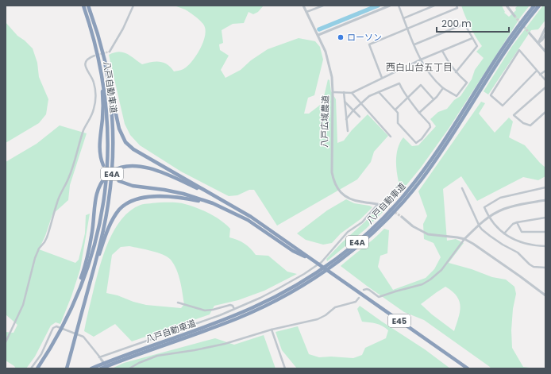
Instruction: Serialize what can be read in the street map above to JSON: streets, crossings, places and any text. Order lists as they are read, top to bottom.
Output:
{
  "streets": {
    "highway": ["八戸自動車道", "E4A", "E45"],
    "street": ["八戸広域農道"]
  },
  "districts": ["西白山台五丁目"],
  "places": ["ローソン"],
  "scale_bar": "200 m"
}
